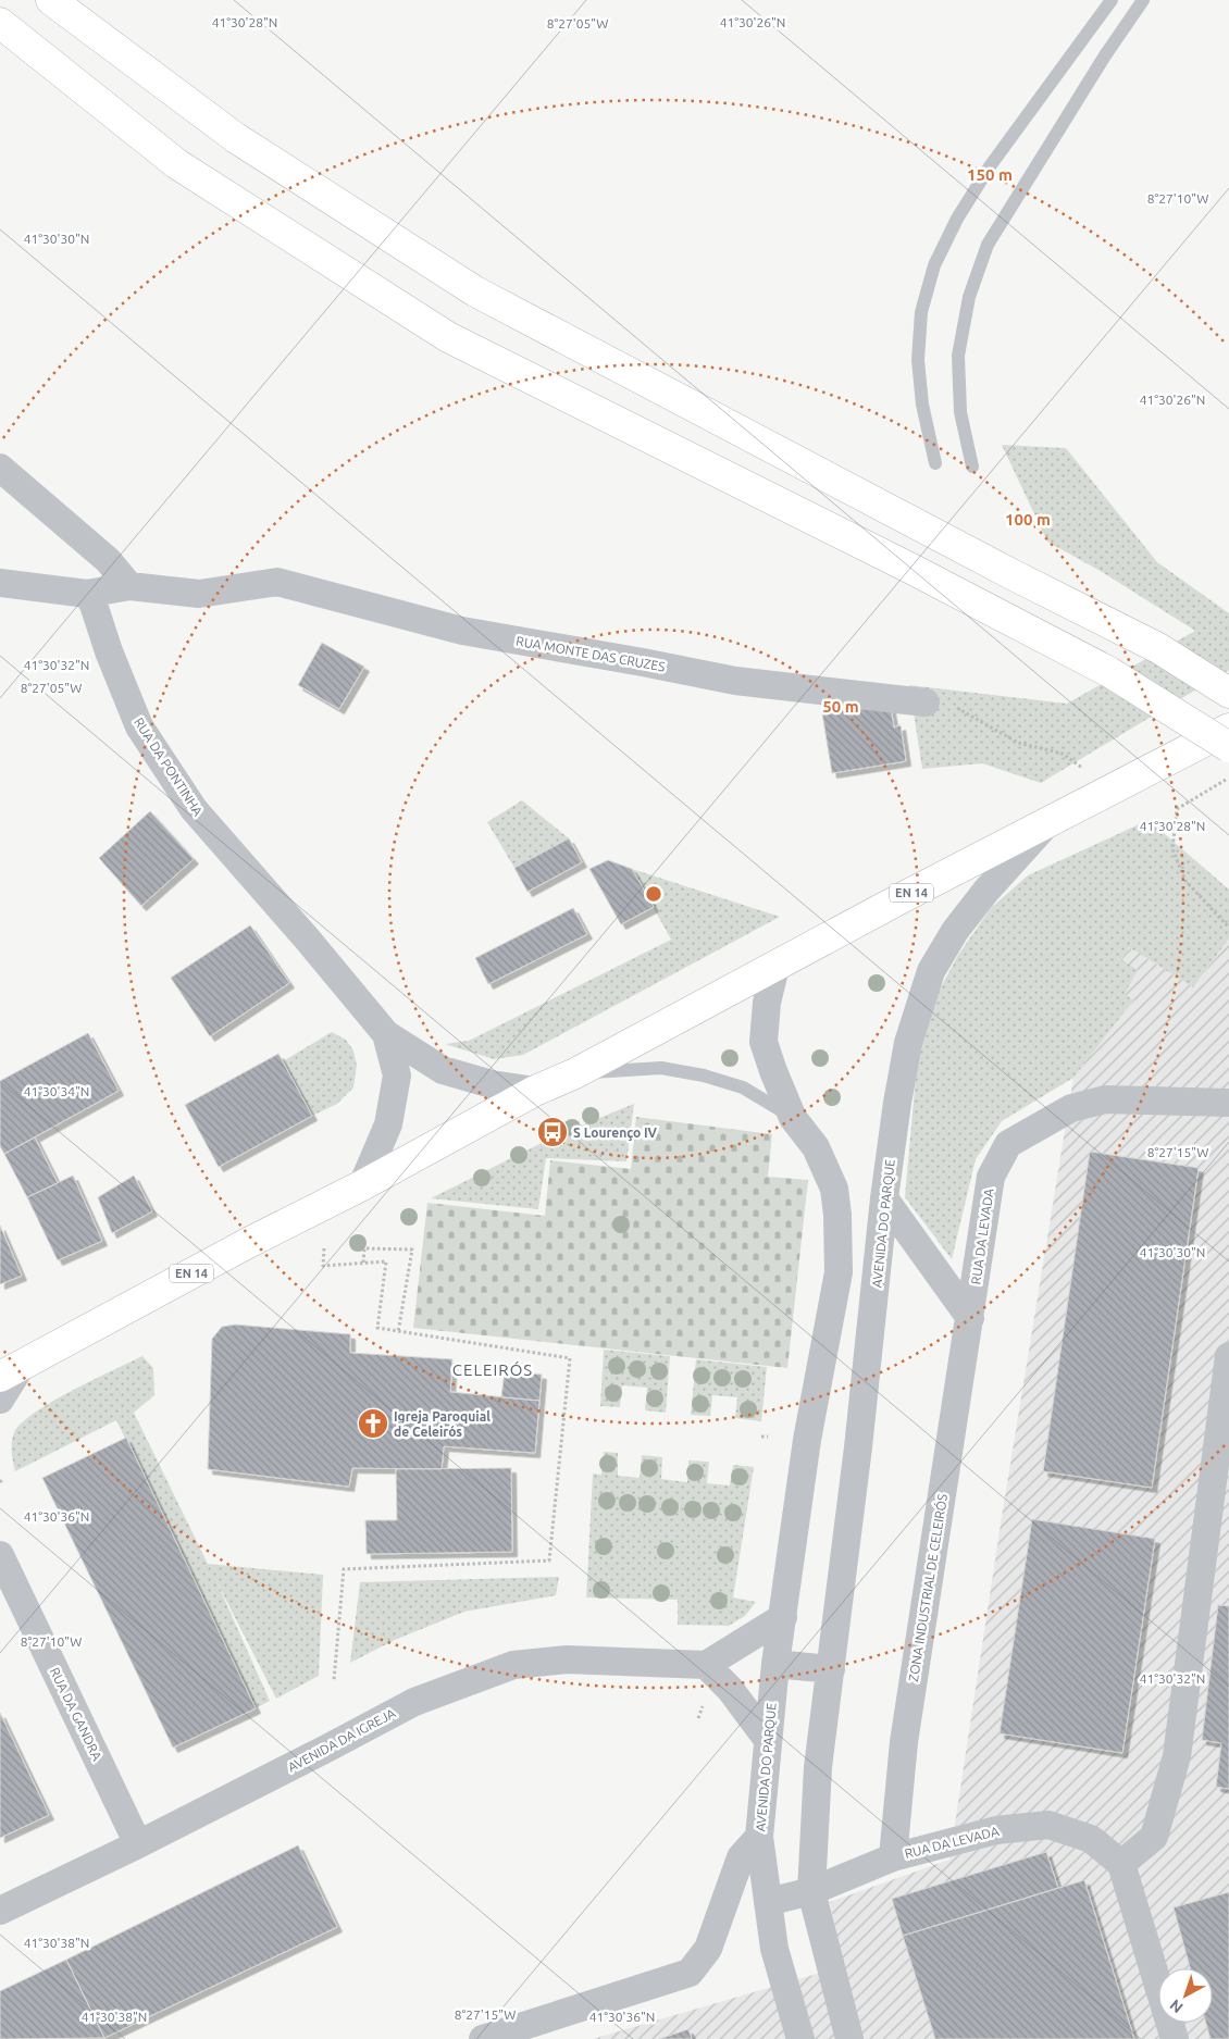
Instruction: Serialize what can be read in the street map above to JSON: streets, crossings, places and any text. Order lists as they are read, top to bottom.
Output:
{
  "streets": {
    "main road": ["EN 14"],
    "street": [
      "RUA MONTE DAS CRUZES",
      "RUA DA PONTINHA",
      "AVENIDA DO PARQUE",
      "RUA DA LEVADA",
      "ZONA INDUSTRIAL DE CELEIRÓS",
      "RUA DA GANDRA",
      "AVENIDA DA IGREJA"
    ]
  },
  "crossings": [
    ["RUA MONTE DAS CRUZES", "RUA DA PONTINHA"],
    ["RUA DA PONTINHA", "EN 14"],
    ["EN 14", "AVENIDA DO PARQUE"],
    ["AVENIDA DO PARQUE", "RUA DA LEVADA"],
    ["RUA DA LEVADA", "ZONA INDUSTRIAL DE CELEIRÓS"],
    ["RUA DA GANDRA", "AVENIDA DA IGREJA"]
  ],
  "districts": ["CELEIRÓS"],
  "places": {
    "bus stop": ["S Lourenço IV"],
    "church": ["Igreja Paroquial de Celeirós"]
  },
  "north": "bottom left",
  "coordinates": [
    "41°30'28\"N",
    "41°30'26\"N",
    "8°27'05\"W",
    "8°27'10\"W",
    "41°30'30\"N",
    "41°30'32\"N",
    "41°30'34\"N",
    "8°27'15\"W",
    "41°30'36\"N",
    "41°30'38\"N"
  ],
  "rings": ["150 m", "100 m", "50 m"]
}
